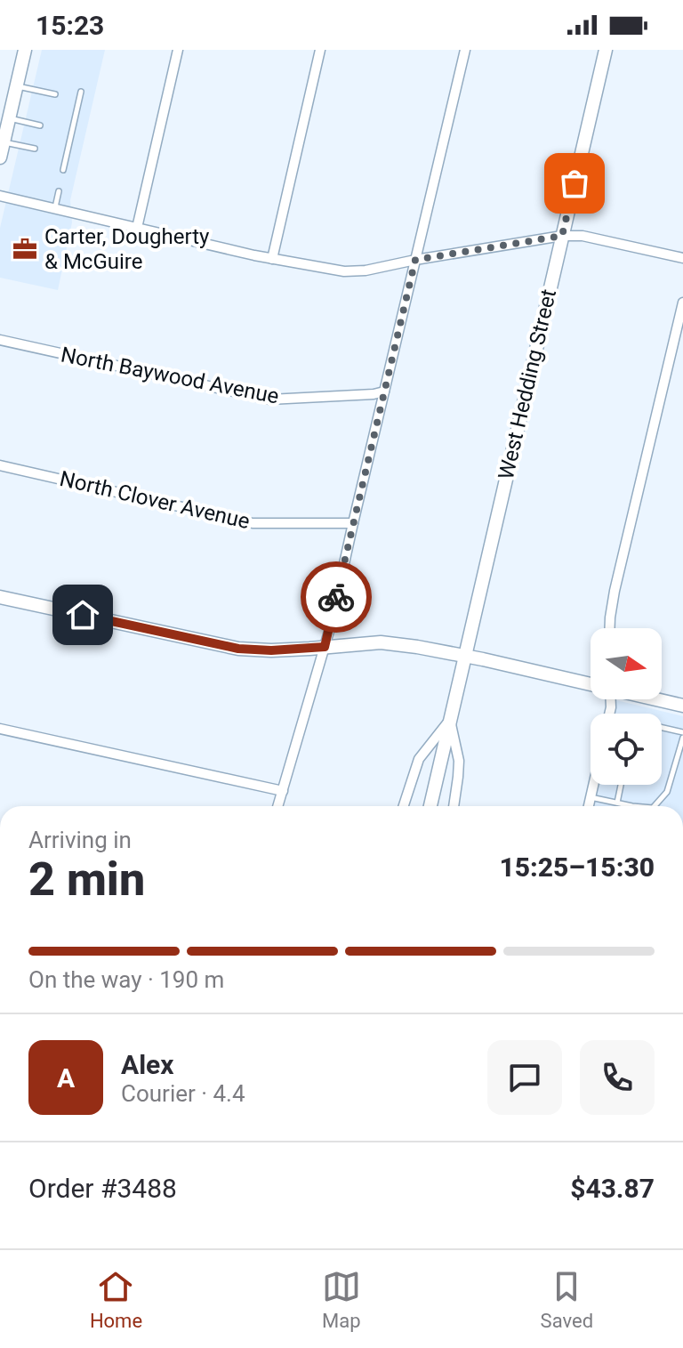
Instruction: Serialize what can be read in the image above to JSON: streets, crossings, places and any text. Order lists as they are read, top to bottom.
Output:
{
  "streets": {
    "main road": ["West Hedding Street"],
    "street": ["North Baywood Avenue", "North Clover Avenue"]
  },
  "places": {
    "office": ["Carter, Dougherty & McGuire"]
  },
  "north": "right",
  "page": {
    "status": "15:23",
    "heading": ["2 min", "Arriving in", "15:25–15:30"],
    "panel": [
      "Alex",
      "Courier · 4.4",
      "Order #3488",
      "$43.87"
    ],
    "bar": "On the way · 190 m",
    "round": "A",
    "tabs": ["Home", "Map", "Saved"]
  }
}
